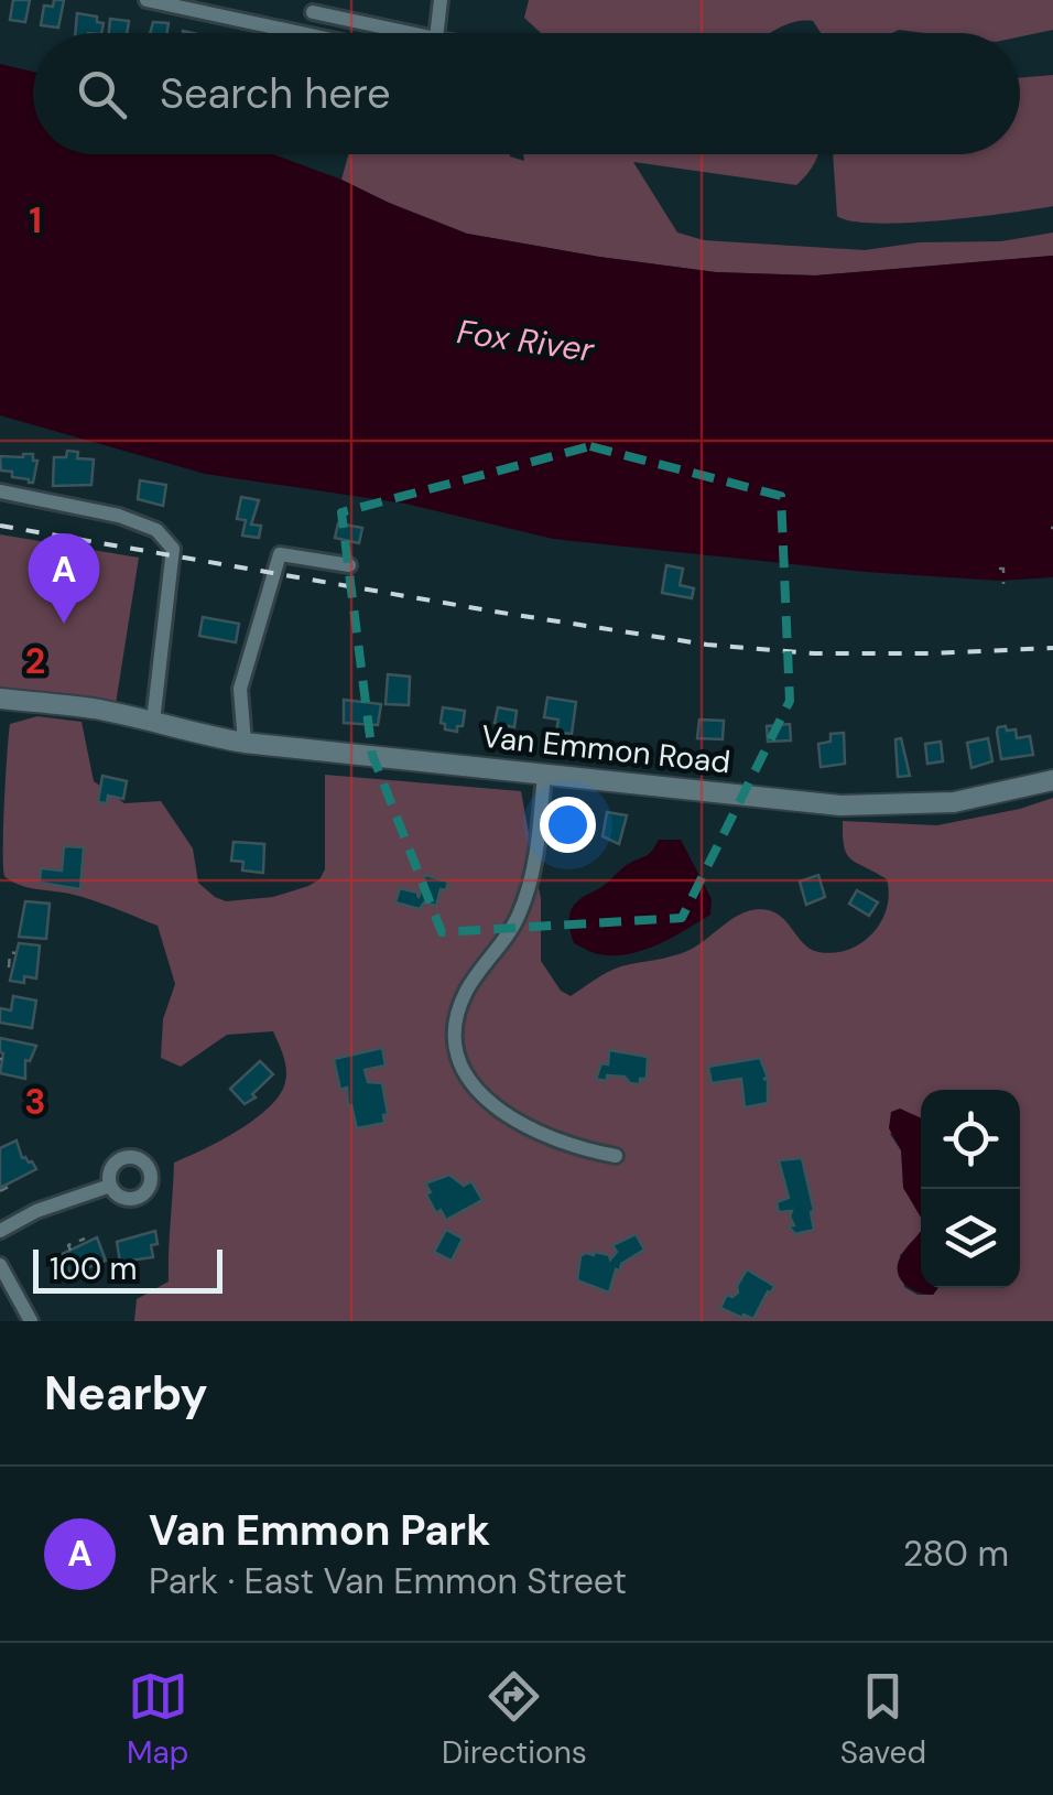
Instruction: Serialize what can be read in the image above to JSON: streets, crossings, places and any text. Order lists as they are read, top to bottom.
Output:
{
  "streets": {
    "street": ["Van Emmon Road"]
  },
  "water": ["Fox River"],
  "scale_bar": "100 m",
  "page": {
    "search": "Search here",
    "pins": "A",
    "scale": "100 m",
    "heading": "Nearby",
    "list": [
      {
        "mark": "A",
        "name": "Van Emmon Park",
        "note": "Park · East Van Emmon Street",
        "value": "280 m"
      }
    ],
    "nav": ["Map", "Directions", "Saved"]
  },
  "grid": {
    "rows": ["1", "2", "3"]
  }
}
